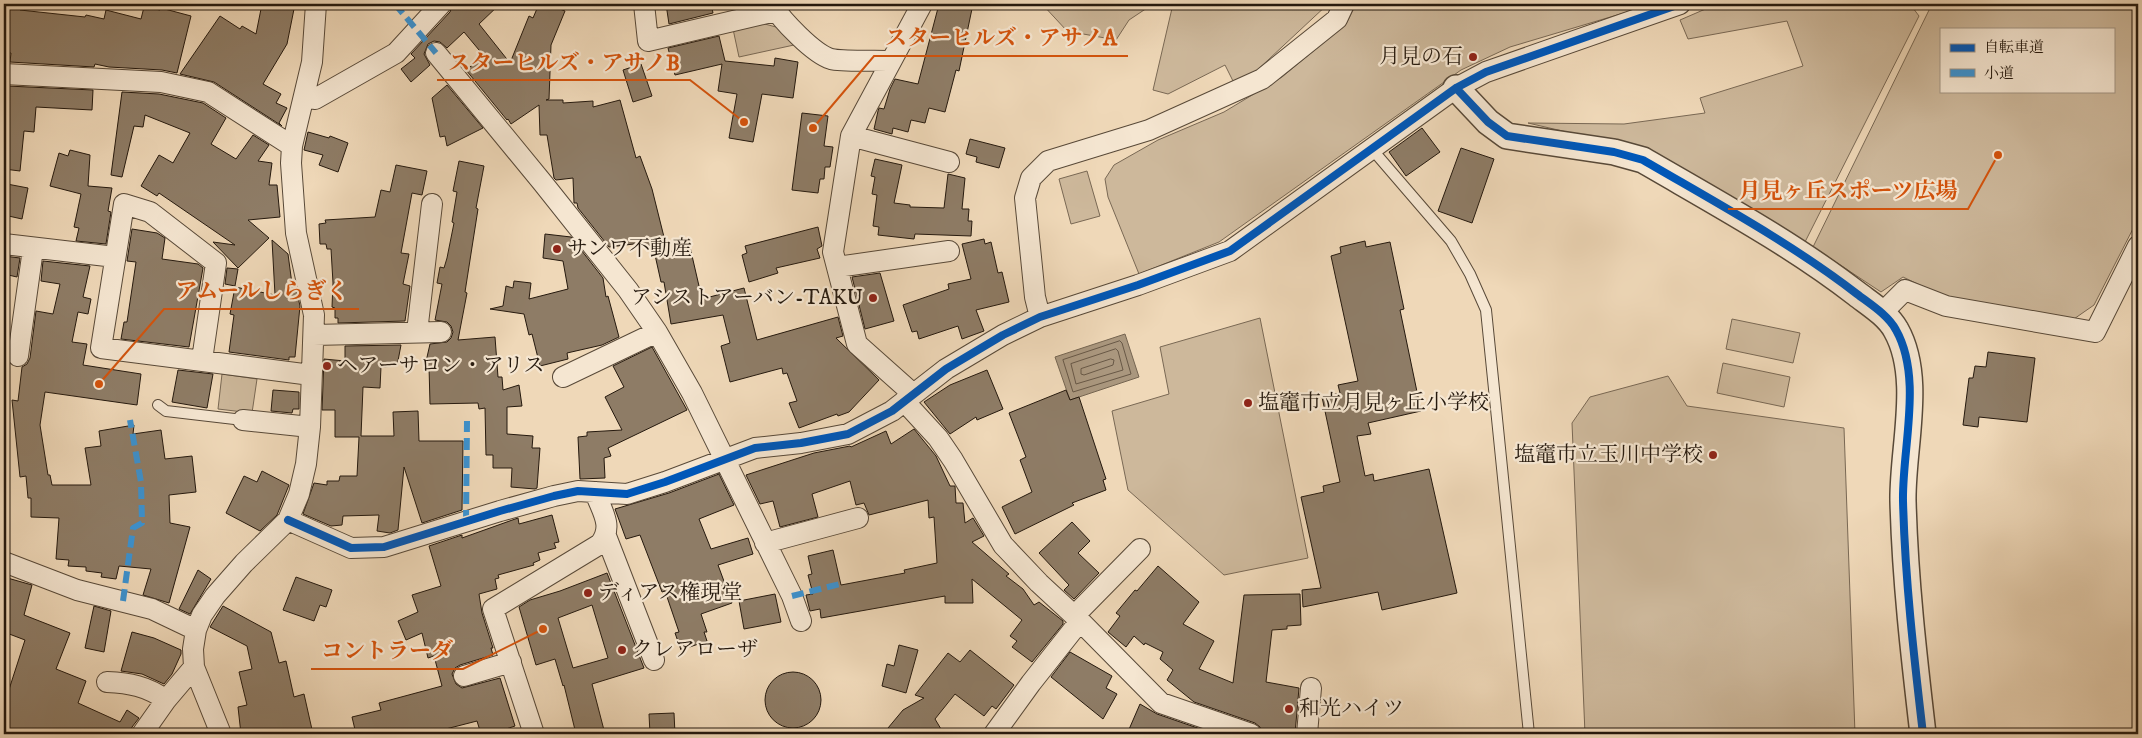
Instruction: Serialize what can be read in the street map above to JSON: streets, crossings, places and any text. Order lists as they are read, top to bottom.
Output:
{
  "places": [
    "月見の石",
    "スターヒルズ・アサノB",
    "スターヒルズ・アサノA",
    "月見ヶ丘スポーツ広場",
    "サンワ不動産",
    "アシストアーバン-TAKU",
    "ヘアーサロン・アリス",
    "アムールしらぎく",
    "塩竈市立月見ヶ丘小学校",
    "塩竈市立玉川中学校",
    "ディアス権現堂",
    "コントラーダ",
    "クレアローザ",
    "和光ハイツ"
  ],
  "legend": ["自転車道", "小道"]
}
